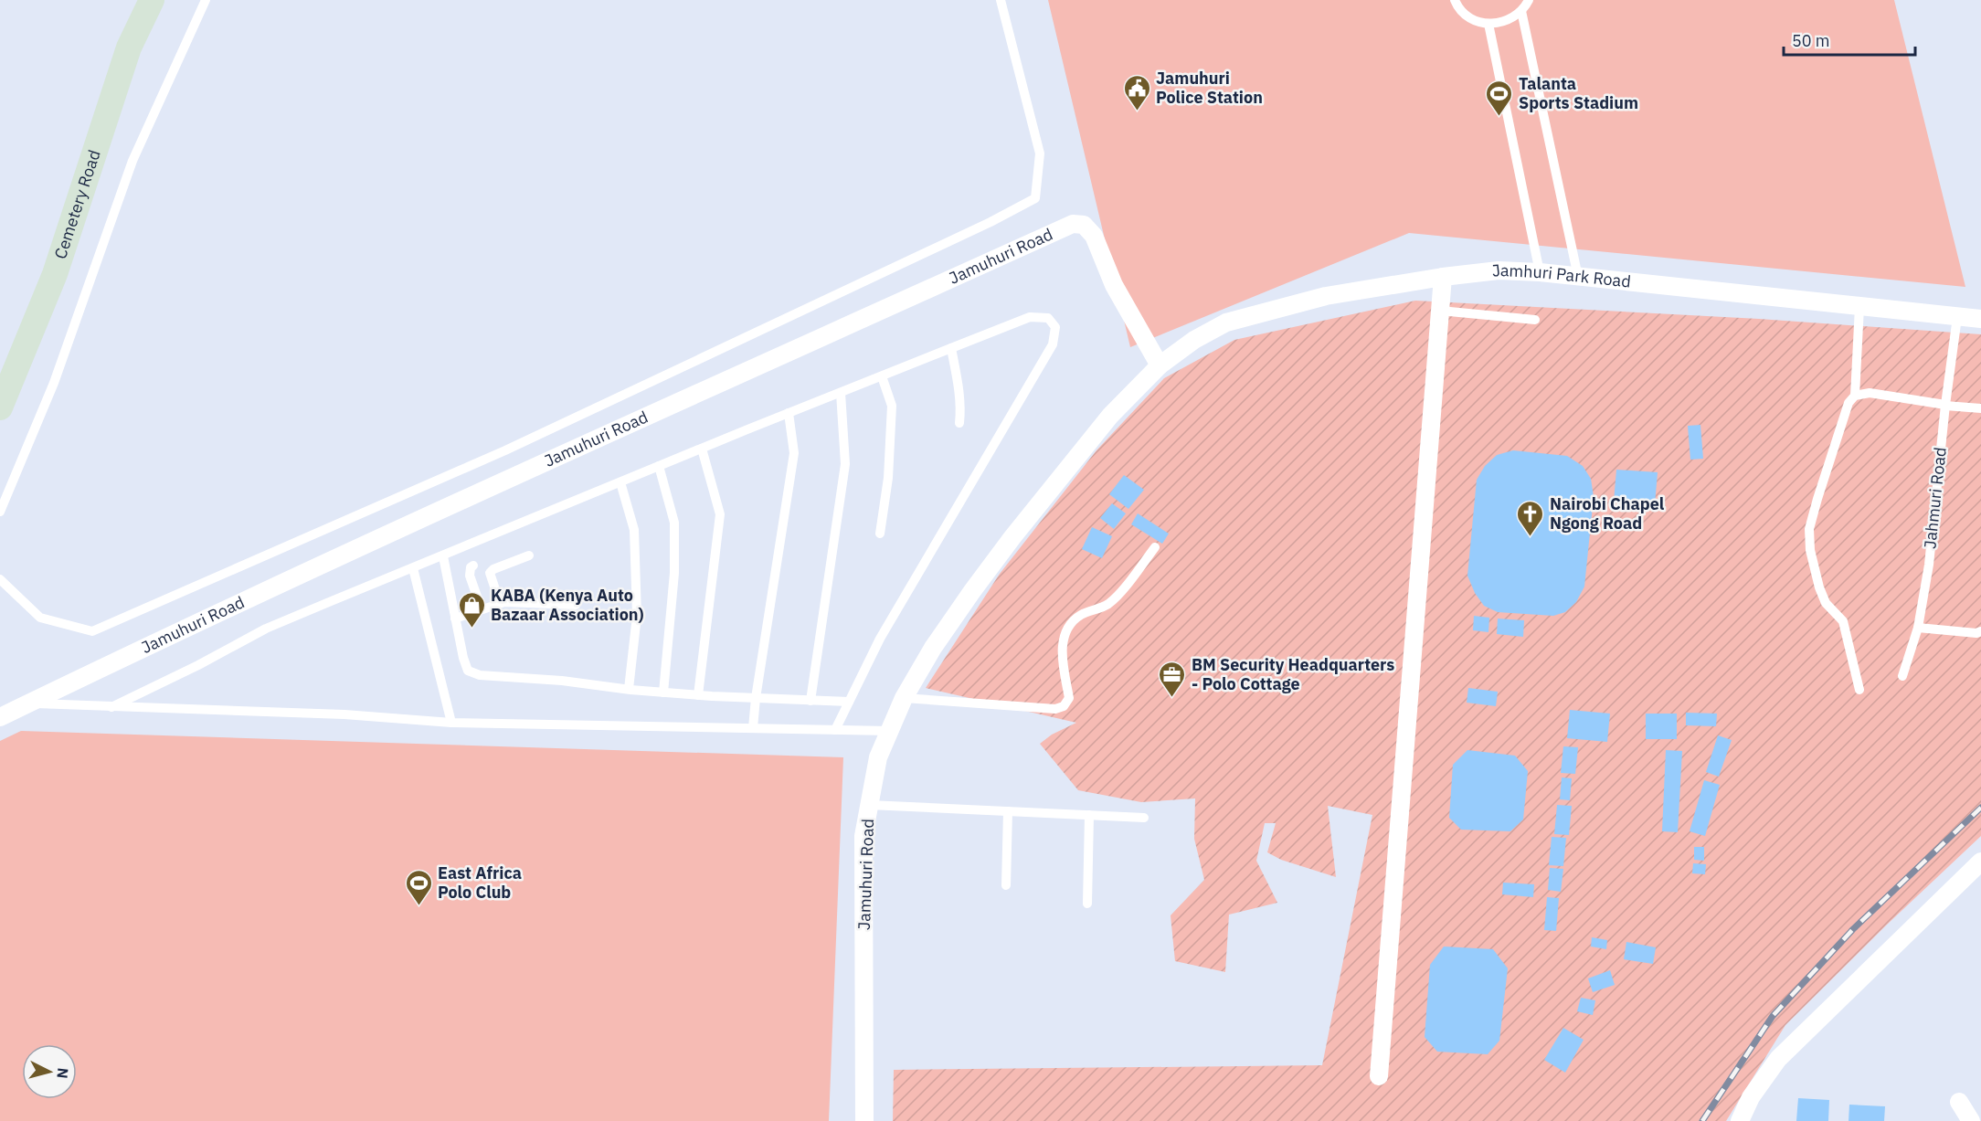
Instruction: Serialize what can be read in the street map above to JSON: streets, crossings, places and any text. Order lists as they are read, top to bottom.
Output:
{
  "streets": {
    "street": ["Cemetery Road", "Jamuhuri Road", "Jamhuri Park Road"],
    "lane": ["Jahmuri Road"]
  },
  "crossings": [
    ["Jamuhuri Road", "Jamhuri Park Road"],
    ["Jamhuri Park Road", "Jahmuri Road"]
  ],
  "places": {
    "public building": ["Jamuhuri Police Station"],
    "sports": ["Talanta Sports Stadium", "East Africa Polo Club"],
    "church": ["Nairobi Chapel Ngong Road"],
    "shop": ["KABA (Kenya Auto Bazaar Association)"],
    "office": ["BM Security Headquarters - Polo Cottage"]
  },
  "scale_bar": "50 m",
  "north": "right"
}
